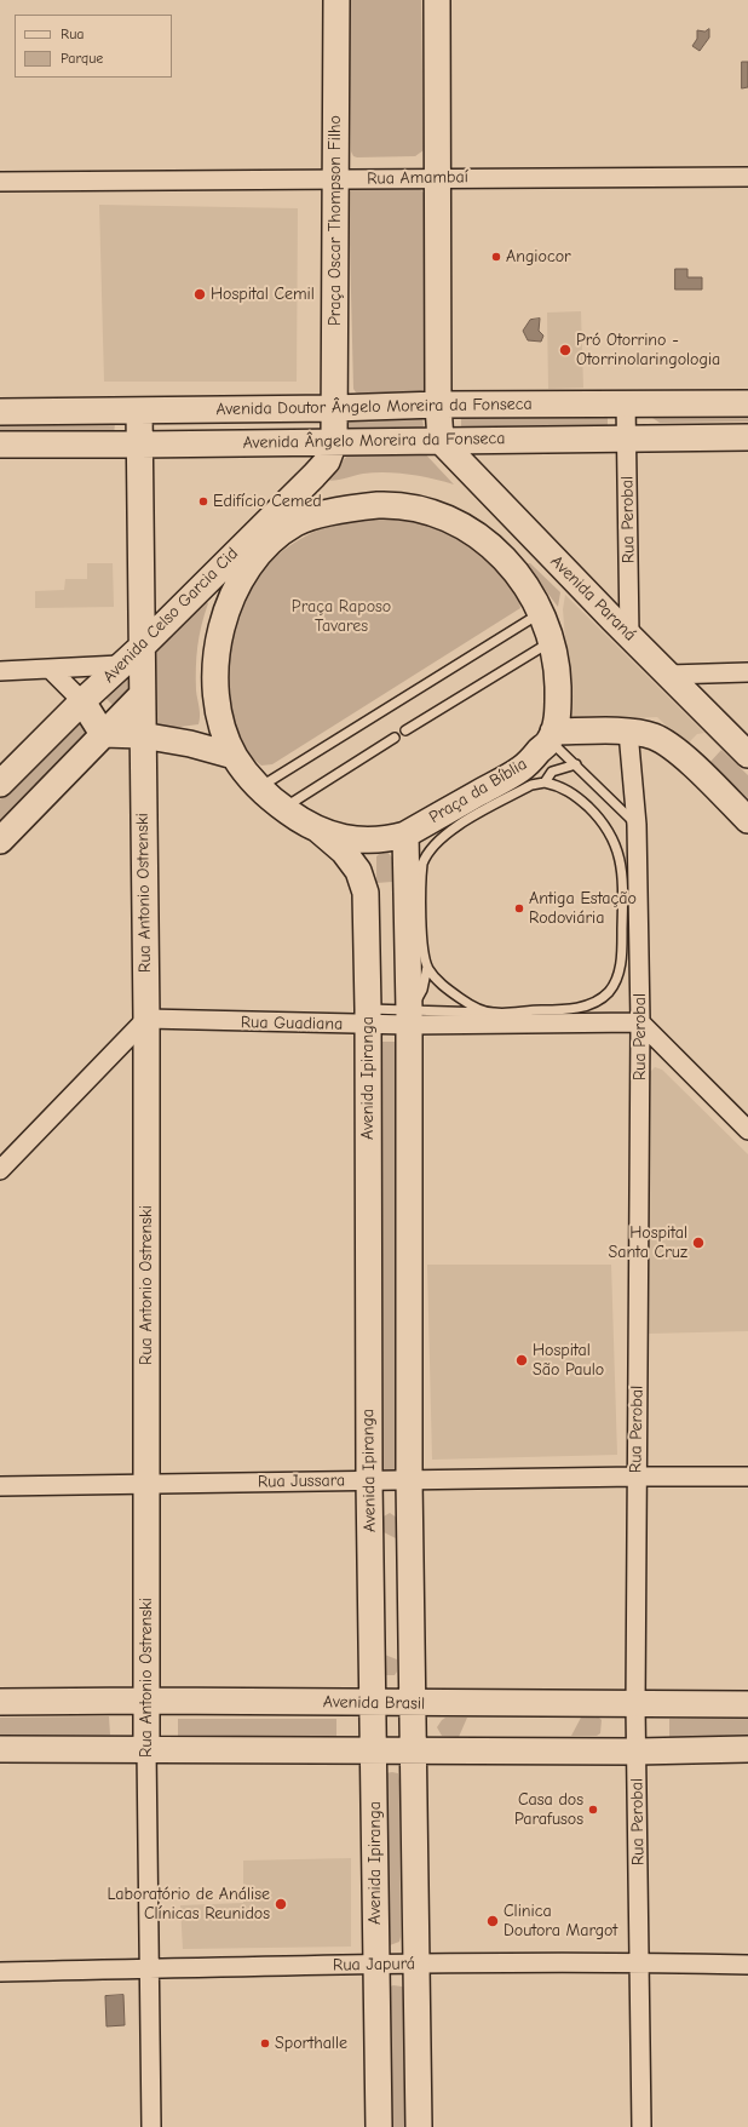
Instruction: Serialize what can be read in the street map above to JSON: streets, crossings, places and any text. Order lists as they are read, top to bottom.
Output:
{
  "streets": {
    "street": [
      "Rua Amambaí",
      "Praça Oscar Thompson Filho",
      "Avenida Doutor Ângelo Moreira da Fonseca",
      "Avenida Ângelo Moreira da Fonseca",
      "Rua Perobal",
      "Avenida Paraná",
      "Avenida Celso Garcia Cid",
      "Praça da Bíblia",
      "Rua Antonio Ostrenski",
      "Rua Guadiana",
      "Avenida Ipiranga",
      "Rua Jussara",
      "Avenida Brasil",
      "Rua Japurá"
    ]
  },
  "crossings": [
    ["Rua Amambaí", "Praça Oscar Thompson Filho"],
    ["Praça Oscar Thompson Filho", "Avenida Doutor Ângelo Moreira da Fonseca"],
    ["Praça Oscar Thompson Filho", "Avenida Ângelo Moreira da Fonseca"],
    ["Praça Oscar Thompson Filho", "Avenida Celso Garcia Cid"],
    ["Avenida Doutor Ângelo Moreira da Fonseca", "Rua Perobal"],
    ["Avenida Doutor Ângelo Moreira da Fonseca", "Rua Antonio Ostrenski"],
    ["Avenida Ângelo Moreira da Fonseca", "Rua Perobal"],
    ["Avenida Ângelo Moreira da Fonseca", "Avenida Paraná"],
    ["Avenida Ângelo Moreira da Fonseca", "Avenida Celso Garcia Cid"],
    ["Avenida Ângelo Moreira da Fonseca", "Rua Antonio Ostrenski"],
    ["Rua Perobal", "Avenida Paraná"],
    ["Rua Perobal", "Rua Guadiana"],
    ["Rua Perobal", "Rua Jussara"],
    ["Rua Perobal", "Avenida Brasil"],
    ["Rua Perobal", "Rua Japurá"],
    ["Avenida Celso Garcia Cid", "Rua Antonio Ostrenski"],
    ["Praça da Bíblia", "Avenida Ipiranga"],
    ["Rua Antonio Ostrenski", "Rua Guadiana"],
    ["Rua Antonio Ostrenski", "Rua Jussara"],
    ["Rua Antonio Ostrenski", "Avenida Brasil"],
    ["Rua Antonio Ostrenski", "Rua Japurá"],
    ["Rua Guadiana", "Avenida Ipiranga"],
    ["Avenida Ipiranga", "Rua Jussara"],
    ["Avenida Ipiranga", "Avenida Brasil"],
    ["Avenida Ipiranga", "Rua Japurá"]
  ],
  "parks": ["Praça Raposo Tavares"],
  "places": [
    "Angiocor",
    "Hospital Cemil",
    "Pró Otorrino - Otorrinolaringologia",
    "Edifício Cemed",
    "Antiga Estação Rodoviária",
    "Hospital Santa Cruz",
    "Hospital São Paulo",
    "Casa dos Parafusos",
    "Laboratório de Análise Clínicas Reunidos",
    "Clinica Doutora Margot",
    "Sporthalle"
  ],
  "legend": ["Rua", "Parque"]
}
